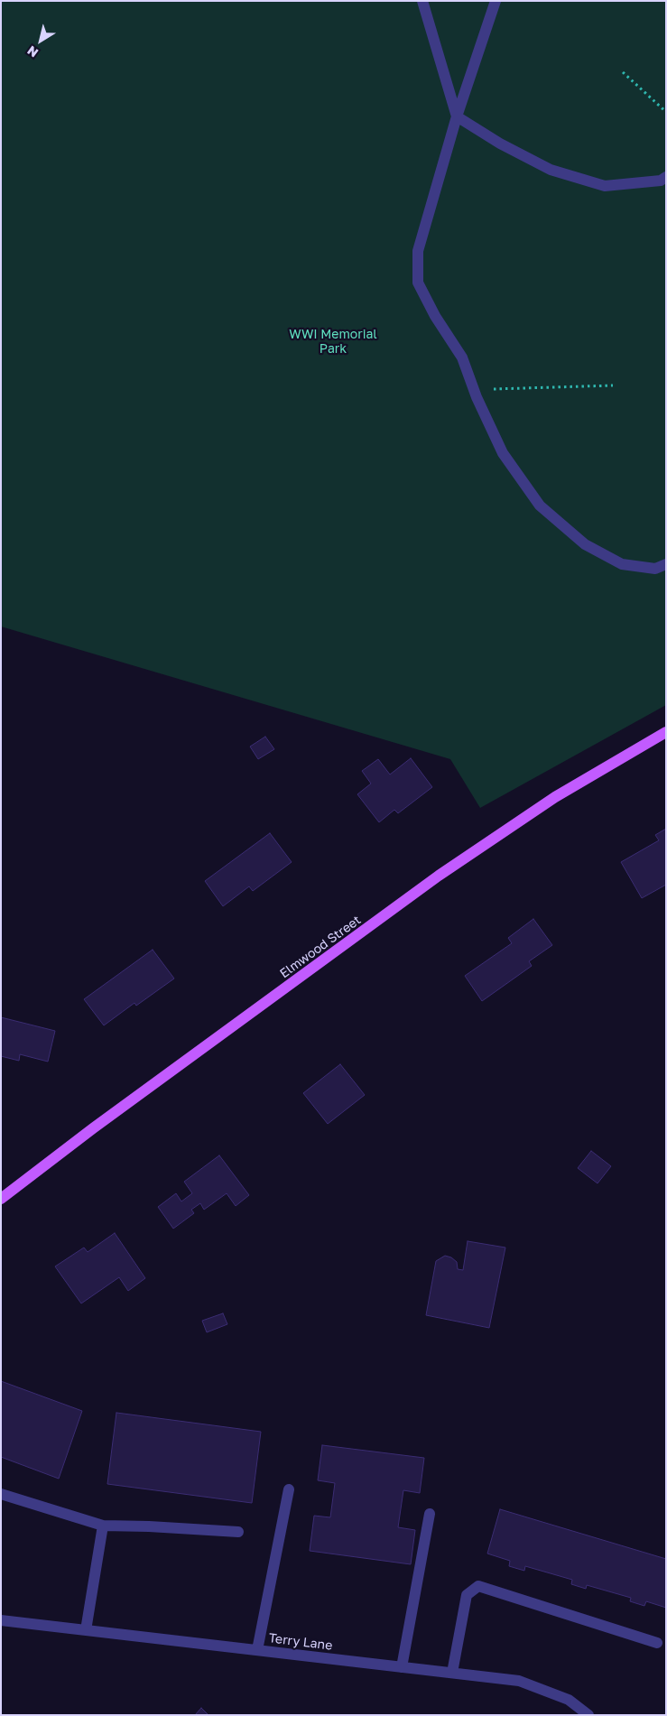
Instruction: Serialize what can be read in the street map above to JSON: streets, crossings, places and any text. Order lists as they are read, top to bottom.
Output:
{
  "streets": {
    "main road": ["Elmwood Street"],
    "street": ["Terry Lane"]
  },
  "parks": ["WWI Memorial Park"],
  "north": "bottom left"
}
